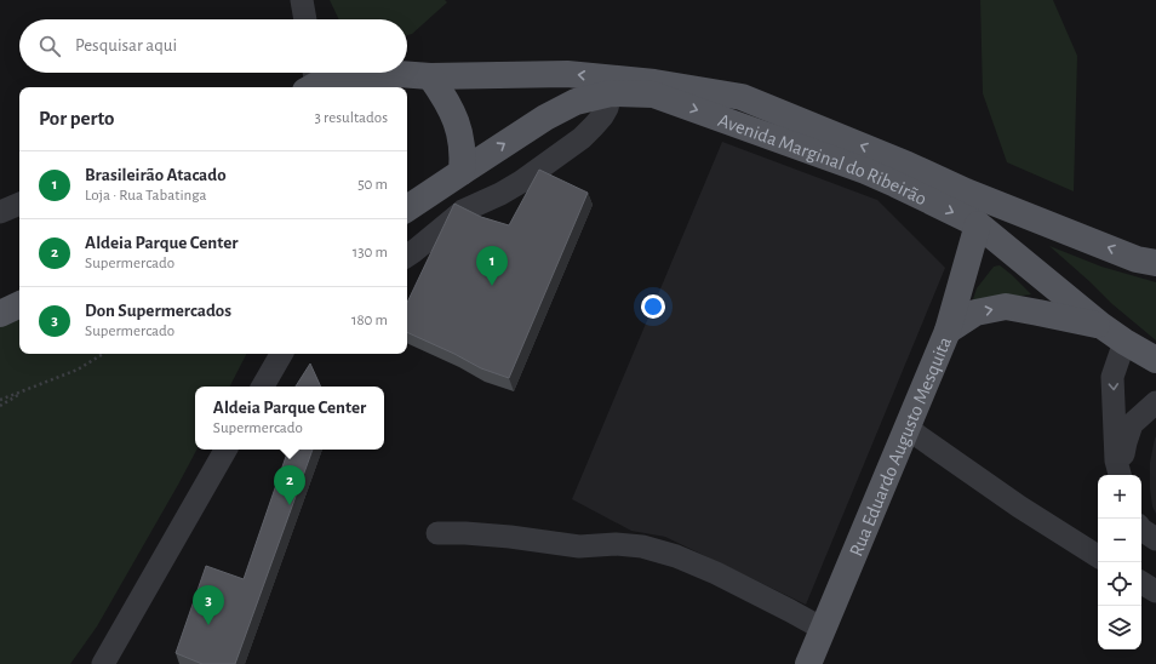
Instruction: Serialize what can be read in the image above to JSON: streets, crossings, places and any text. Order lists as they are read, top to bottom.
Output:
{
  "streets": {
    "main road": ["Avenida Marginal do Ribeirão", "Rua Eduardo Augusto Mesquita"]
  },
  "crossings": [
    ["Avenida Marginal do Ribeirão", "Rua Eduardo Augusto Mesquita"]
  ],
  "page": {
    "search": "Pesquisar aqui",
    "heading": ["Por perto", "3 resultados"],
    "list": [
      {
        "mark": "1",
        "name": "Brasileirão Atacado",
        "note": "Loja · Rua Tabatinga",
        "value": "50 m"
      },
      {
        "mark": "2",
        "name": "Aldeia Parque Center",
        "note": "Supermercado",
        "value": "130 m"
      },
      {
        "mark": "3",
        "name": "Don Supermercados",
        "note": "Supermercado",
        "value": "180 m"
      }
    ],
    "pins": ["1", "2", "3"],
    "popup": ["Aldeia Parque Center", "Supermercado"],
    "map_buttons": ["+", "−"]
  }
}
